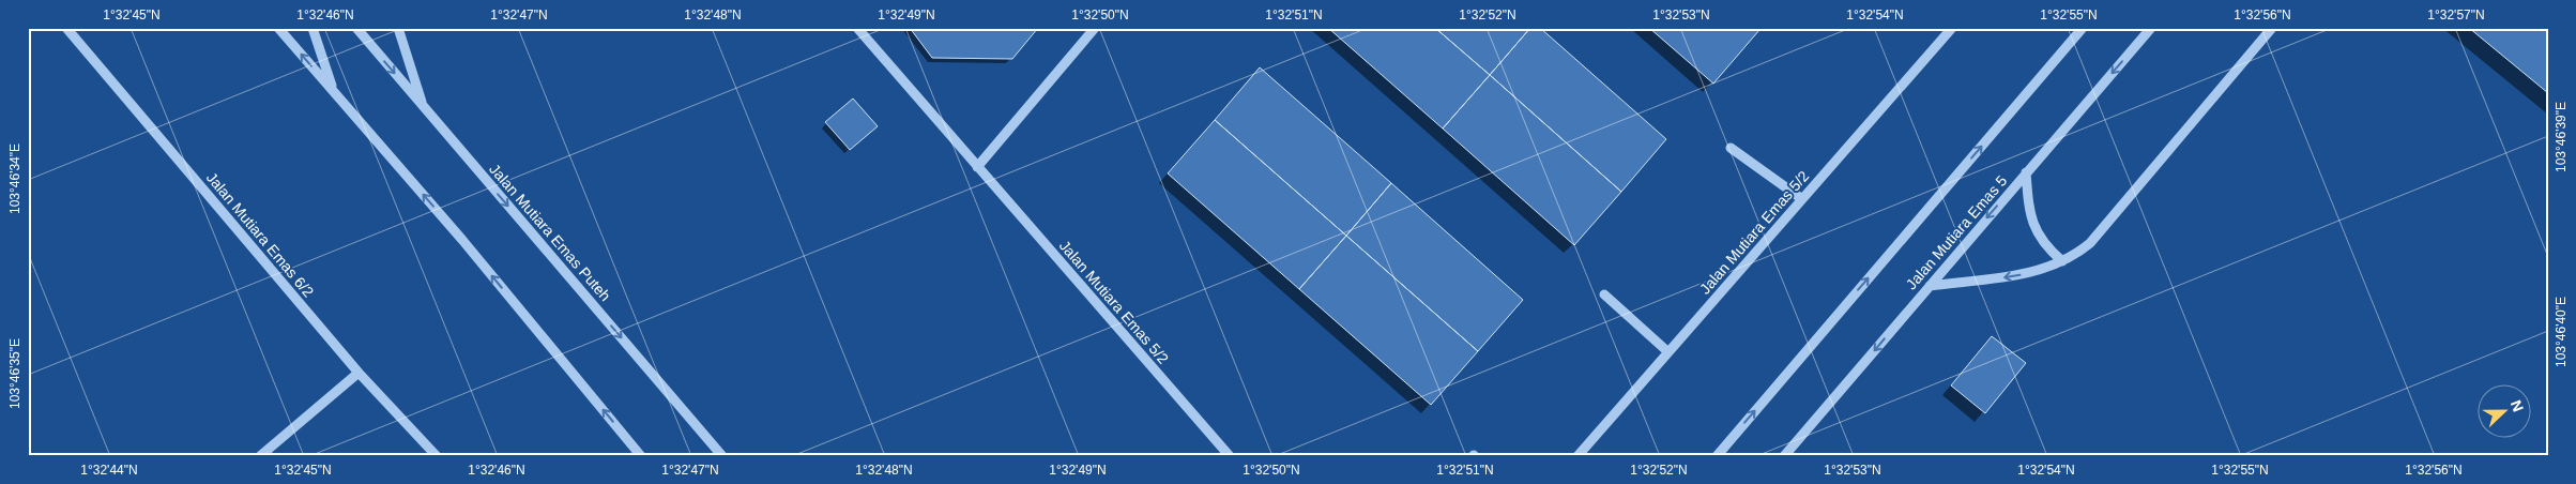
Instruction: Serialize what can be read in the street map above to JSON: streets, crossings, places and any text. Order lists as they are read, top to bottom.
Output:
{
  "streets": {
    "street": [
      "Jalan Mutiara Emas Puteh",
      "Jalan Mutiara Emas 5/2",
      "Jalan Mutiara Emas 5",
      "Jalan Mutiara Emas 6/2"
    ]
  },
  "north": "right",
  "coordinates": [
    "1°32'45\"N",
    "1°32'46\"N",
    "1°32'47\"N",
    "1°32'48\"N",
    "1°32'49\"N",
    "1°32'50\"N",
    "1°32'51\"N",
    "1°32'52\"N",
    "1°32'53\"N",
    "1°32'54\"N",
    "1°32'55\"N",
    "1°32'56\"N",
    "1°32'57\"N",
    "103°46'39\"E",
    "103°46'34\"E",
    "103°46'40\"E",
    "103°46'35\"E",
    "1°32'44\"N"
  ]
}
